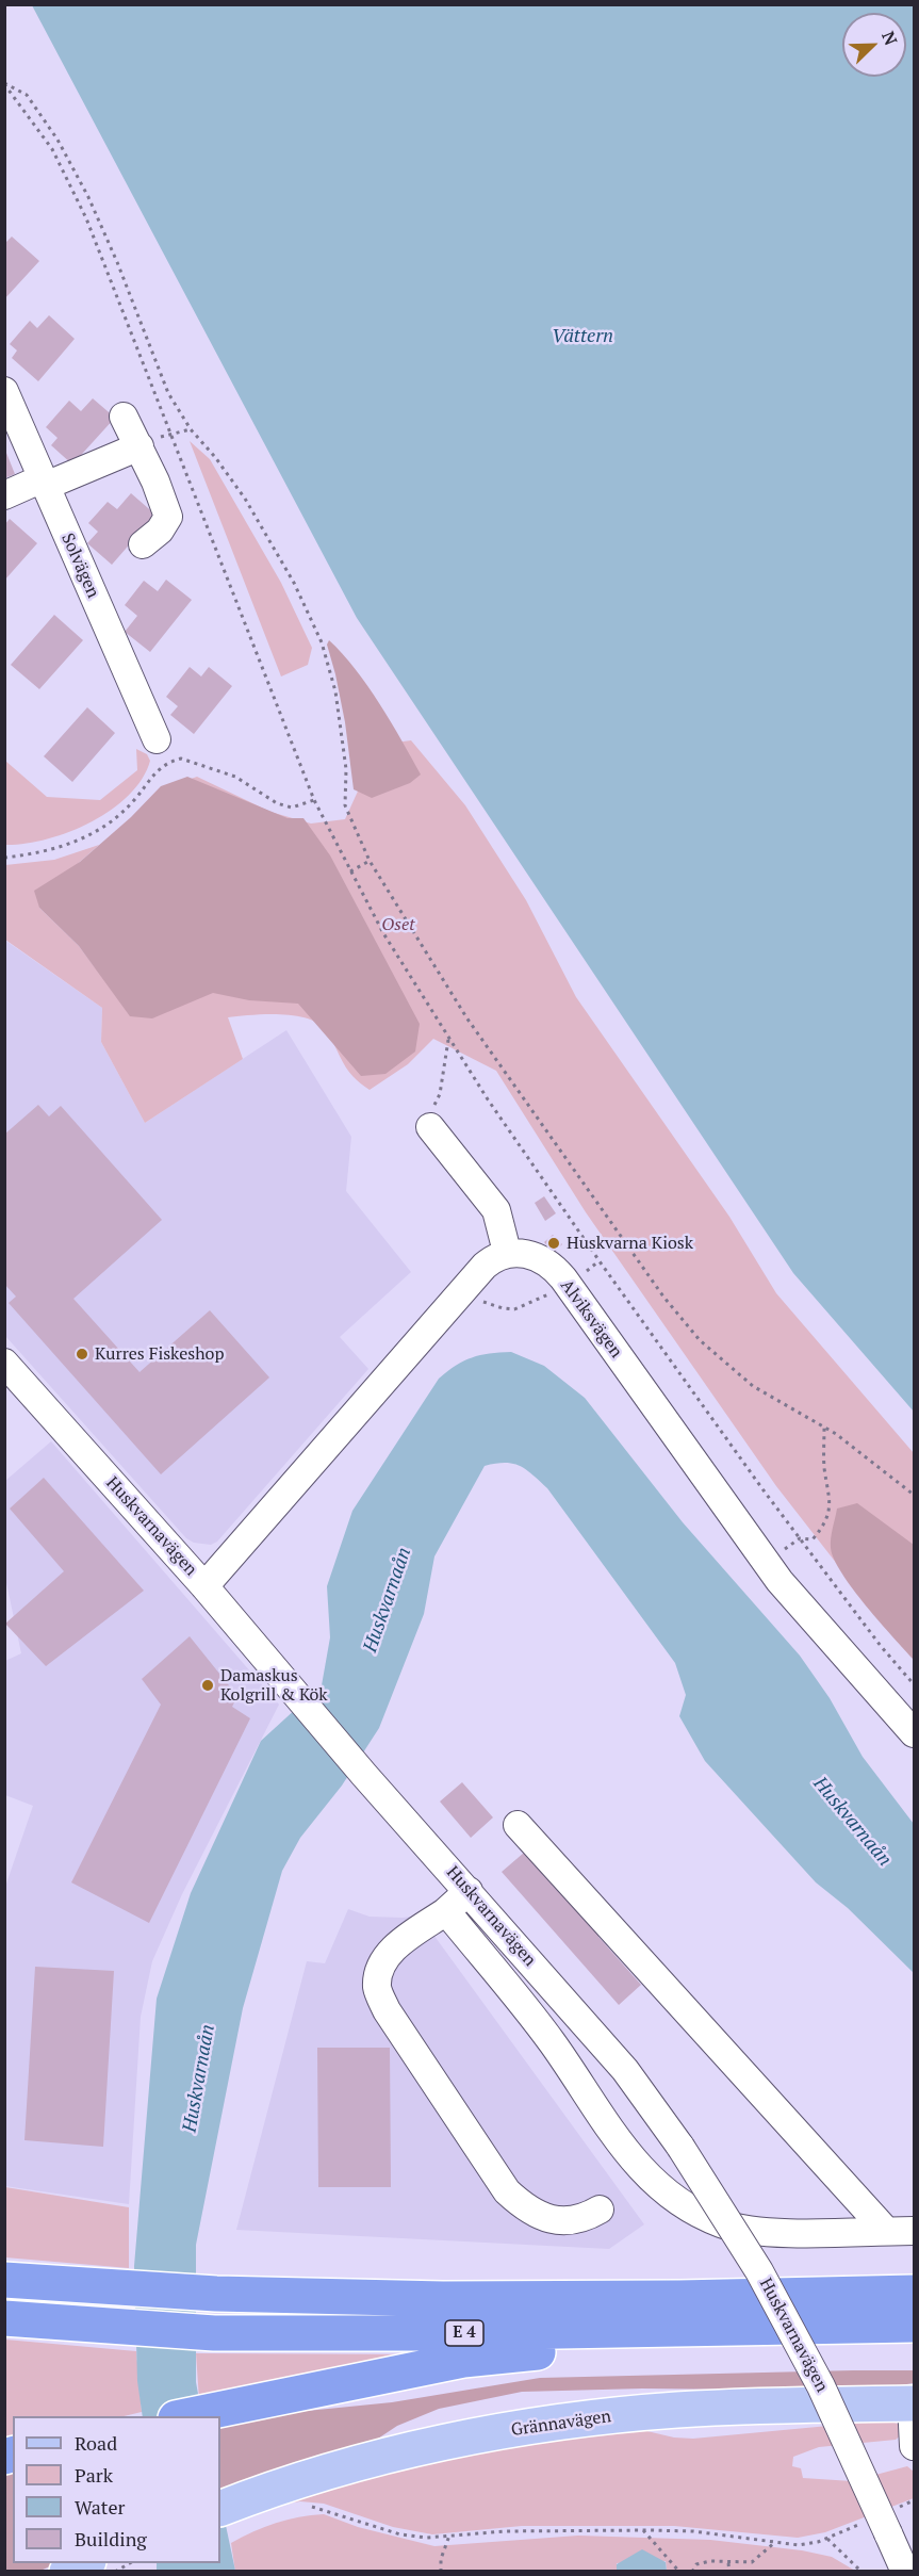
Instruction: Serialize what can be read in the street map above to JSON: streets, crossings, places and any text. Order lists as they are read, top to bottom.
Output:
{
  "streets": {
    "highway": ["E 4"],
    "main road": ["Grännavägen"],
    "street": ["Solvägen", "Alviksvägen", "Huskvarnavägen"]
  },
  "water": ["Vättern", "Huskvarnaån"],
  "parks": ["Oset"],
  "places": ["Huskvarna Kiosk", "Kurres Fiskeshop", "Damaskus Kolgrill & Kök"],
  "legend": [
    "Road",
    "Park",
    "Water",
    "Building"
  ],
  "north": "top right"
}
